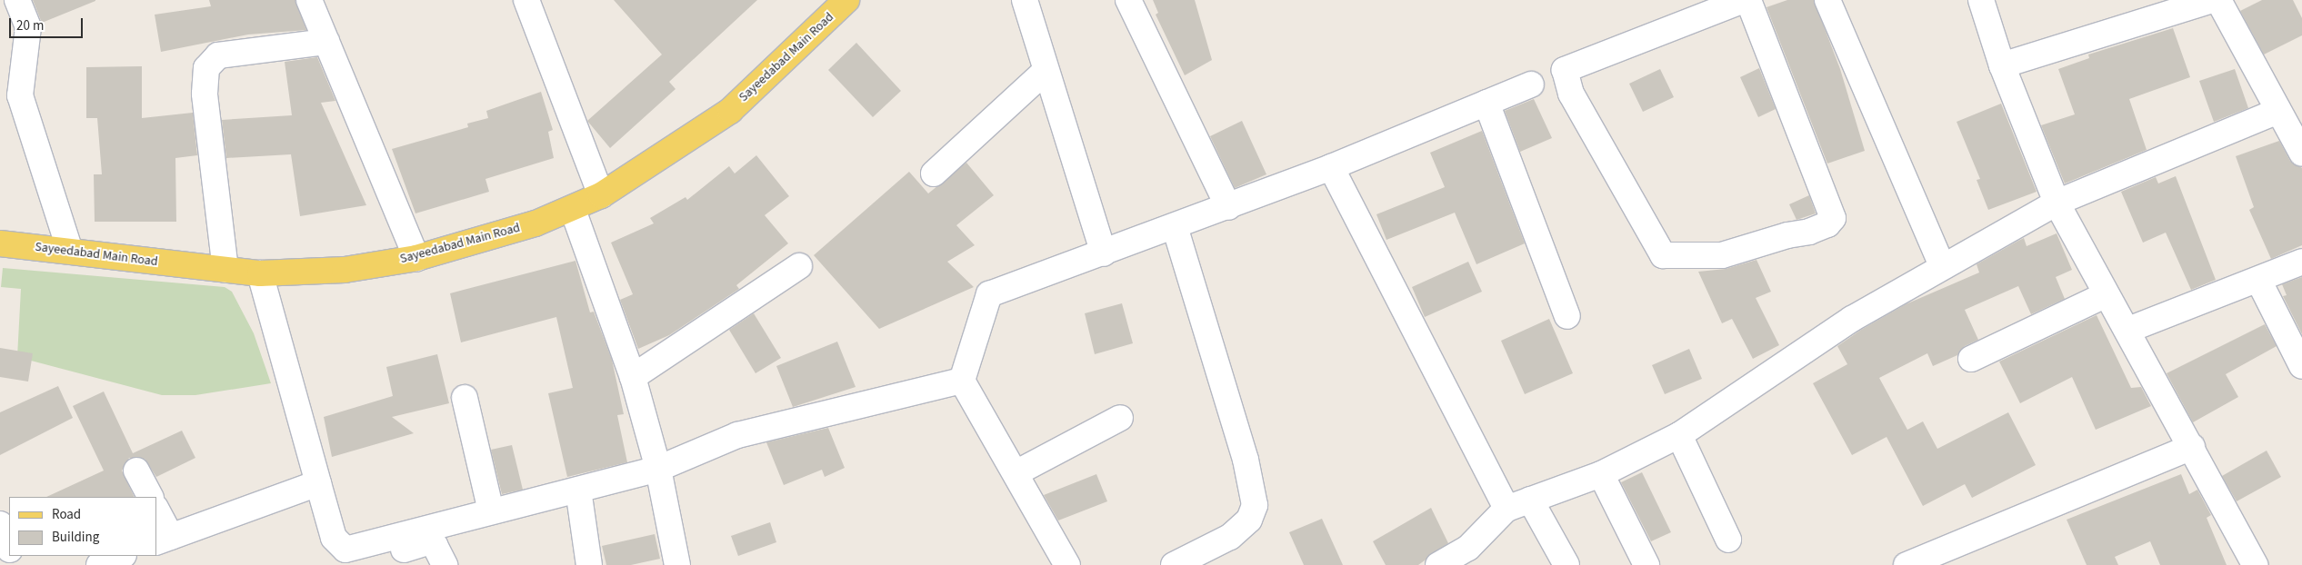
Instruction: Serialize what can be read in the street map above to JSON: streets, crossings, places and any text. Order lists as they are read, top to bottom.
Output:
{
  "streets": {
    "main road": ["Sayeedabad Main Road"]
  },
  "legend": ["Road", "Building"],
  "scale_bar": "20 m"
}
